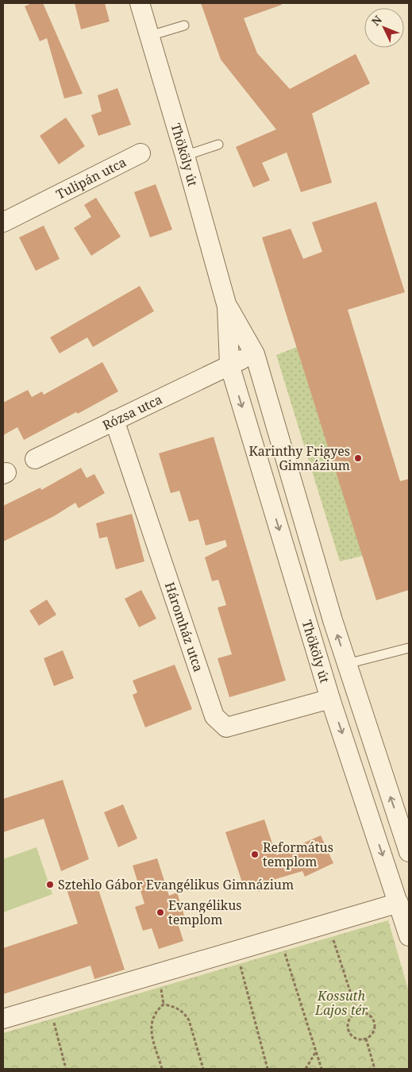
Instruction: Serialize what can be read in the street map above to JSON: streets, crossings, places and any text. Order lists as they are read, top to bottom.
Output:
{
  "streets": {
    "street": [
      "Thököly út",
      "Tulipán utca",
      "Rózsa utca",
      "Háromház utca"
    ]
  },
  "crossings": [
    ["Thököly út", "Rózsa utca"],
    ["Thököly út", "Háromház utca"],
    ["Rózsa utca", "Háromház utca"]
  ],
  "parks": ["Kossuth Lajos tér"],
  "places": [
    "Karinthy Frigyes Gimnázium",
    "Református templom",
    "Sztehlo Gábor Evangélikus Gimnázium",
    "Evangélikus templom"
  ],
  "north": "top left"
}
